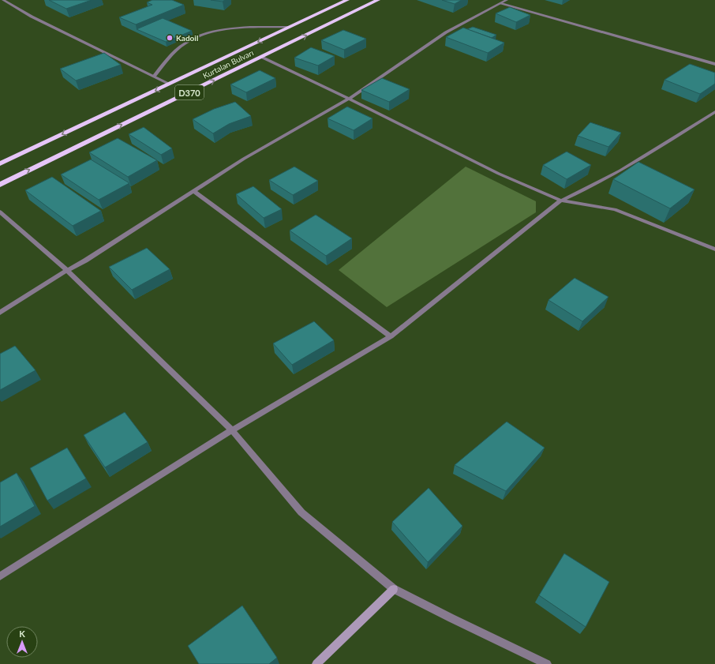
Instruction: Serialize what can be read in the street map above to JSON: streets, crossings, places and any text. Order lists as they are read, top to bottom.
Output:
{
  "streets": {
    "highway": ["Kurtalan Bulvarı", "D370"]
  },
  "places": ["Kadoil"],
  "north": "top"
}
